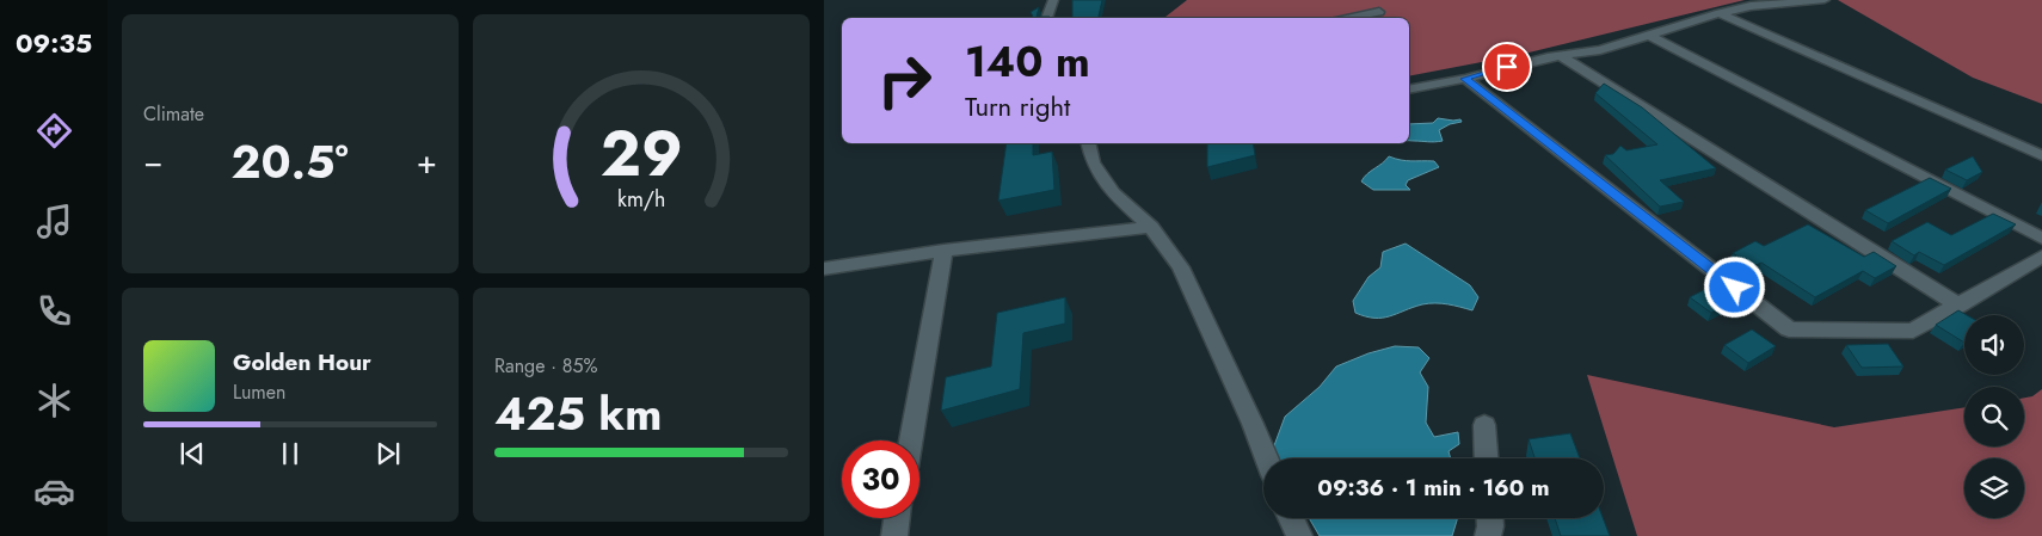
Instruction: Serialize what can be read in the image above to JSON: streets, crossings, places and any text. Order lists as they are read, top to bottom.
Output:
{
  "page": {
    "tabs": "09:35",
    "tile": [
      "Climate",
      ["Range · 85%", "425 km"]
    ],
    "turn": ["140 m", "Turn right"],
    "heat": ["−", "20.5°", "+"],
    "song": ["Golden Hour", "Lumen"],
    "limit": "30",
    "trip": "09:36 · 1 min · 160 m",
    "gauge": ["29", "km/h"]
  }
}
